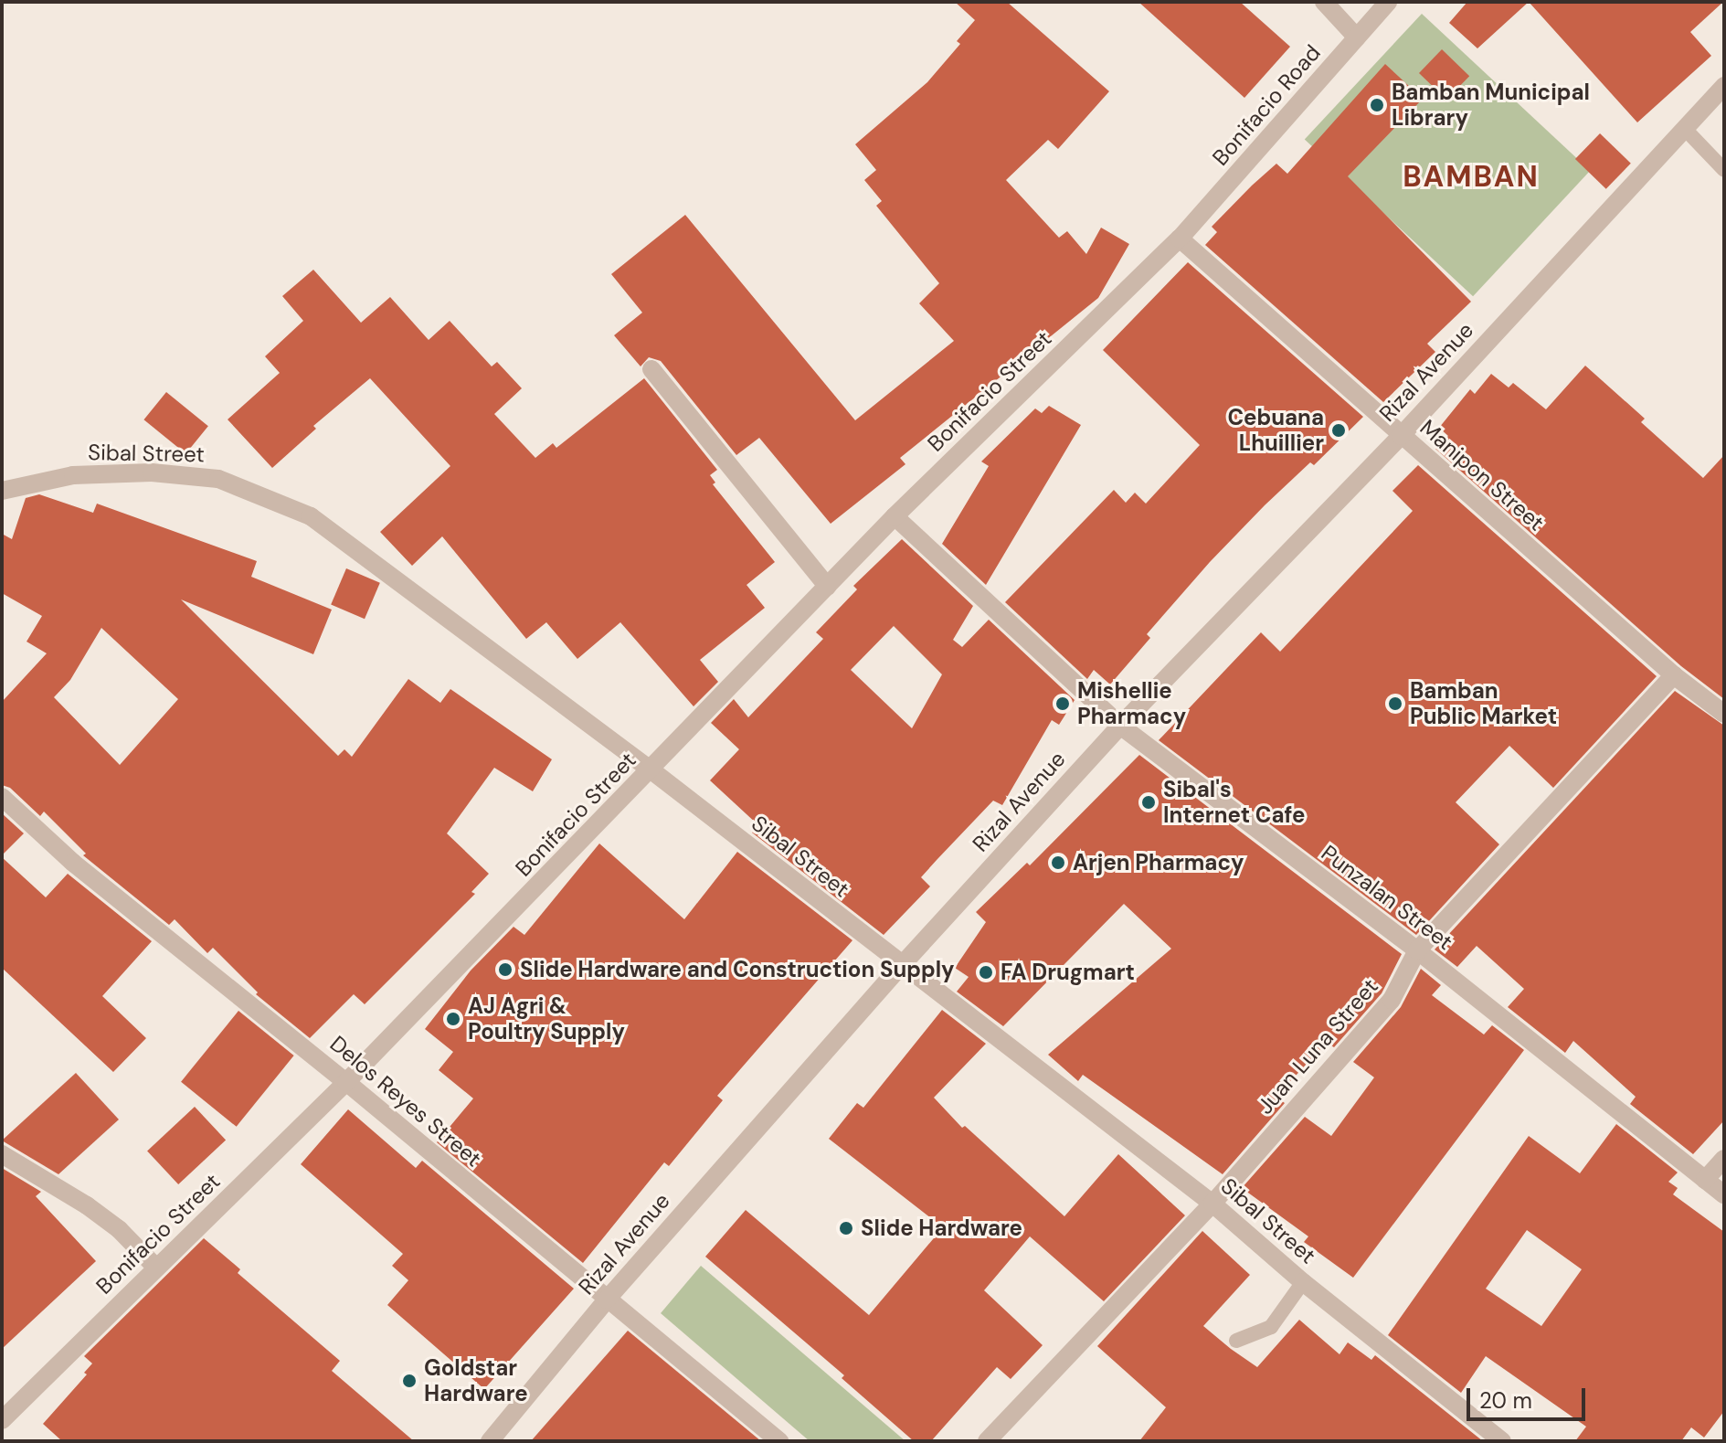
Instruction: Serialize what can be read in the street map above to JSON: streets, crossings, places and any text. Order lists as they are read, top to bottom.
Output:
{
  "streets": {
    "street": [
      "Bonifacio Road",
      "Rizal Avenue",
      "Bonifacio Street",
      "Sibal Street",
      "Manipon Street",
      "Punzalan Street",
      "Juan Luna Street",
      "Delos Reyes Street"
    ]
  },
  "crossings": [
    ["Bonifacio Road", "Bonifacio Street"],
    ["Bonifacio Road", "Manipon Street"],
    ["Rizal Avenue", "Sibal Street"],
    ["Rizal Avenue", "Manipon Street"],
    ["Rizal Avenue", "Punzalan Street"],
    ["Rizal Avenue", "Delos Reyes Street"],
    ["Bonifacio Street", "Sibal Street"],
    ["Bonifacio Street", "Manipon Street"],
    ["Bonifacio Street", "Punzalan Street"],
    ["Bonifacio Street", "Delos Reyes Street"],
    ["Sibal Street", "Juan Luna Street"],
    ["Manipon Street", "Juan Luna Street"],
    ["Punzalan Street", "Juan Luna Street"]
  ],
  "districts": ["BAMBAN"],
  "places": [
    "Bamban Municipal Library",
    "Cebuana Lhuillier",
    "Mishellie Pharmacy",
    "Bamban Public Market",
    "Sibal's Internet Cafe",
    "Arjen Pharmacy",
    "Slide Hardware and Construction Supply",
    "FA Drugmart",
    "AJ Agri & Poultry Supply",
    "Slide Hardware",
    "Goldstar Hardware"
  ],
  "scale_bar": "20 m"
}
